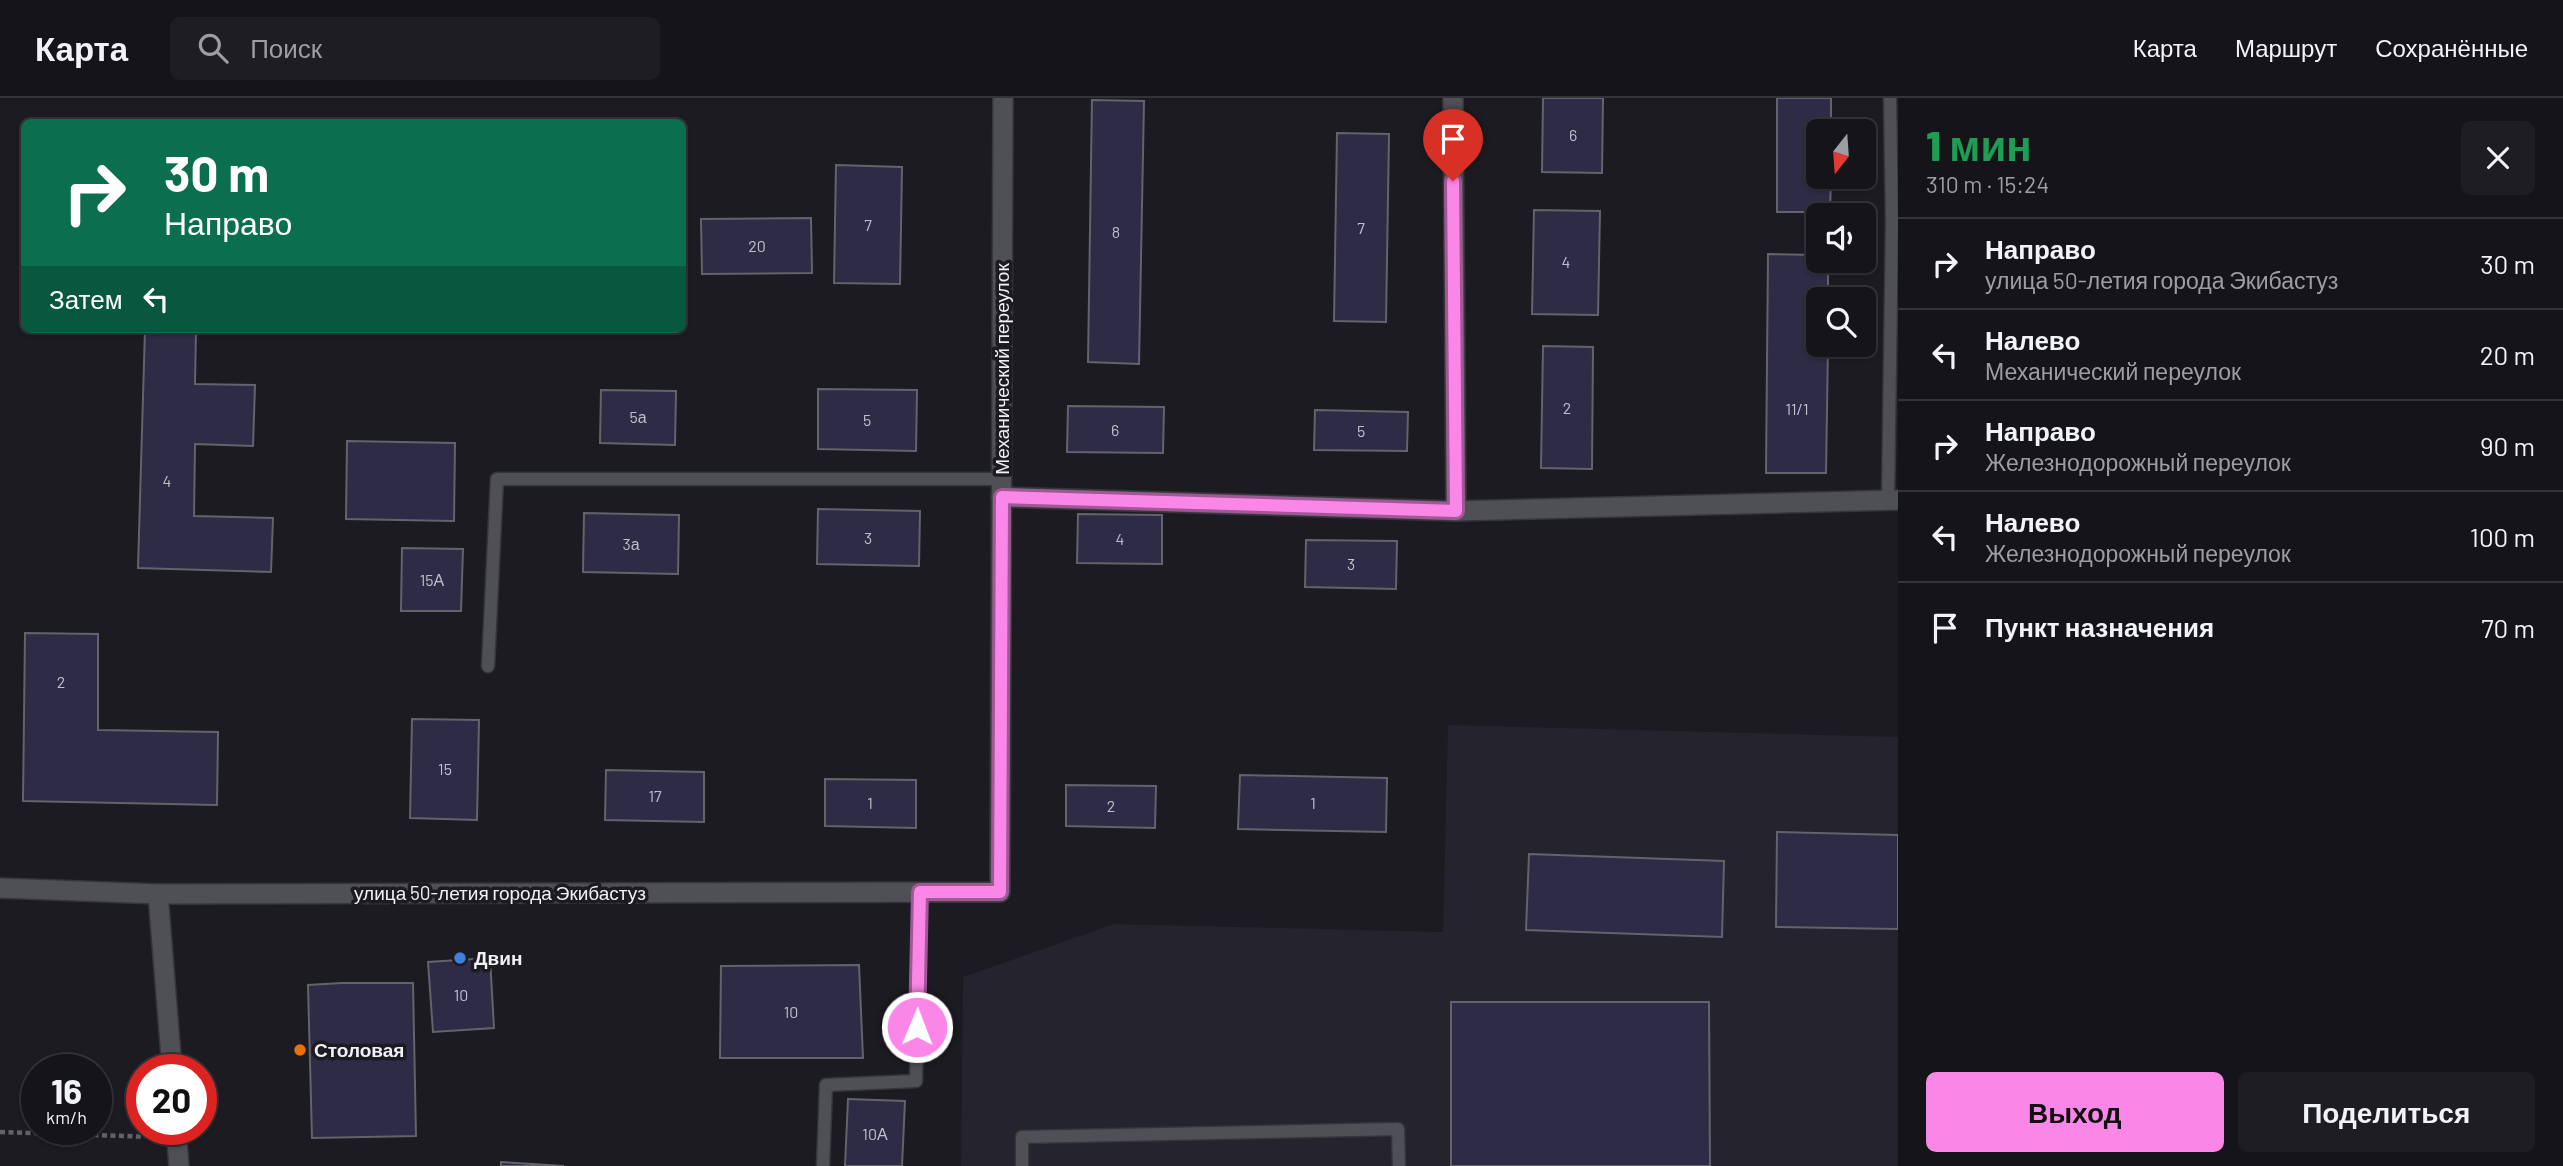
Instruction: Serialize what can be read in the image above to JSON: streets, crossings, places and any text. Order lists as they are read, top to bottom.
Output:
{
  "streets": {
    "street": ["Механический переулок", "улица 50-летия города Экибастуз"]
  },
  "crossings": [
    ["Механический переулок", "улица 50-летия города Экибастуз"]
  ],
  "places": ["Двин", "Столовая"],
  "house_numbers": [
    "6",
    "7",
    "7",
    "8",
    "20",
    "4",
    "2",
    "11/1",
    "5а",
    "5",
    "6",
    "5",
    "4",
    "3",
    "4",
    "3а",
    "3",
    "15А",
    "2",
    "15",
    "17",
    "1",
    "1",
    "2",
    "10",
    "10",
    "10А"
  ],
  "north": "bottom",
  "page": {
    "header": "Карта",
    "search": "Поиск",
    "nav": ["Карта", "Маршрут", "Сохранённые"],
    "heading": ["1 мин", "310 m · 15:24"],
    "turn": ["30 m", "Направо"],
    "list": [
      {
        "name": "Направо",
        "note": "улица 50-летия города Экибастуз",
        "value": "30 m"
      },
      {
        "name": "Налево",
        "note": "Механический переулок",
        "value": "20 m"
      },
      {
        "name": "Направо",
        "note": "Железнодорожный переулок",
        "value": "90 m"
      },
      {
        "name": "Налево",
        "note": "Железнодорожный переулок",
        "value": "100 m"
      },
      {
        "name": "Пункт назначения",
        "value": "70 m"
      }
    ],
    "then": "Затем",
    "speed": "16 km/h",
    "limit": "20",
    "buttons": ["Выход", "Поделиться"]
  }
}
